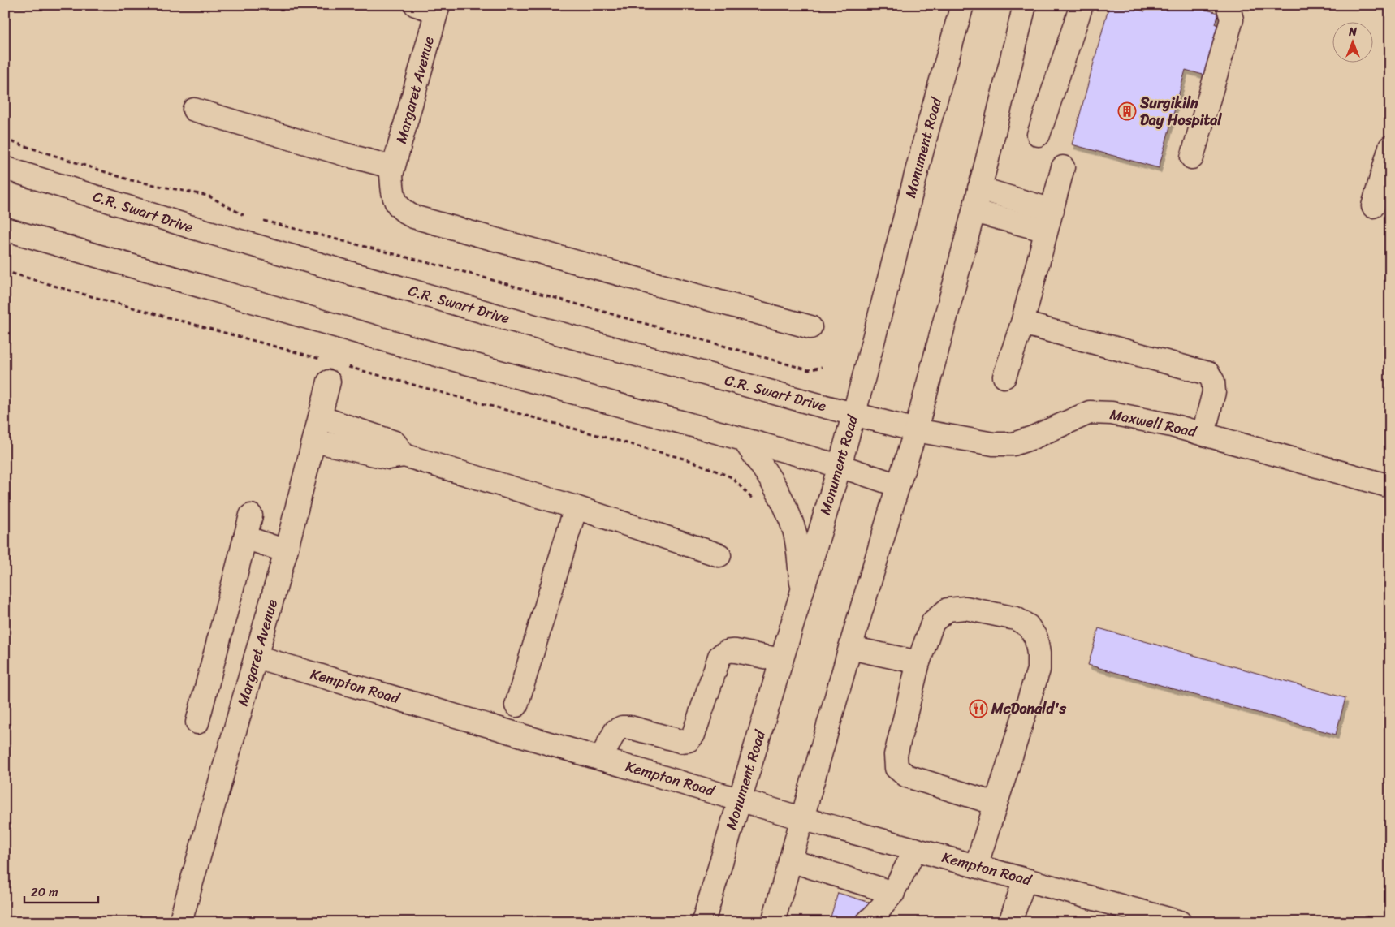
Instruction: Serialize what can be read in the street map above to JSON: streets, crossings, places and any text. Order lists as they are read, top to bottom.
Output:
{
  "streets": {
    "main road": [
      "Margaret Avenue",
      "Monument Road",
      "C.R. Swart Drive",
      "Maxwell Road",
      "Kempton Road"
    ]
  },
  "crossings": [
    ["Margaret Avenue", "Kempton Road"],
    ["Monument Road", "C.R. Swart Drive"],
    ["Monument Road", "Kempton Road"],
    ["C.R. Swart Drive", "Maxwell Road"]
  ],
  "places": {
    "building": ["Surgikiln Day Hospital"],
    "restaurant": ["McDonald's"]
  },
  "scale_bar": "20 m",
  "north": "top"
}
